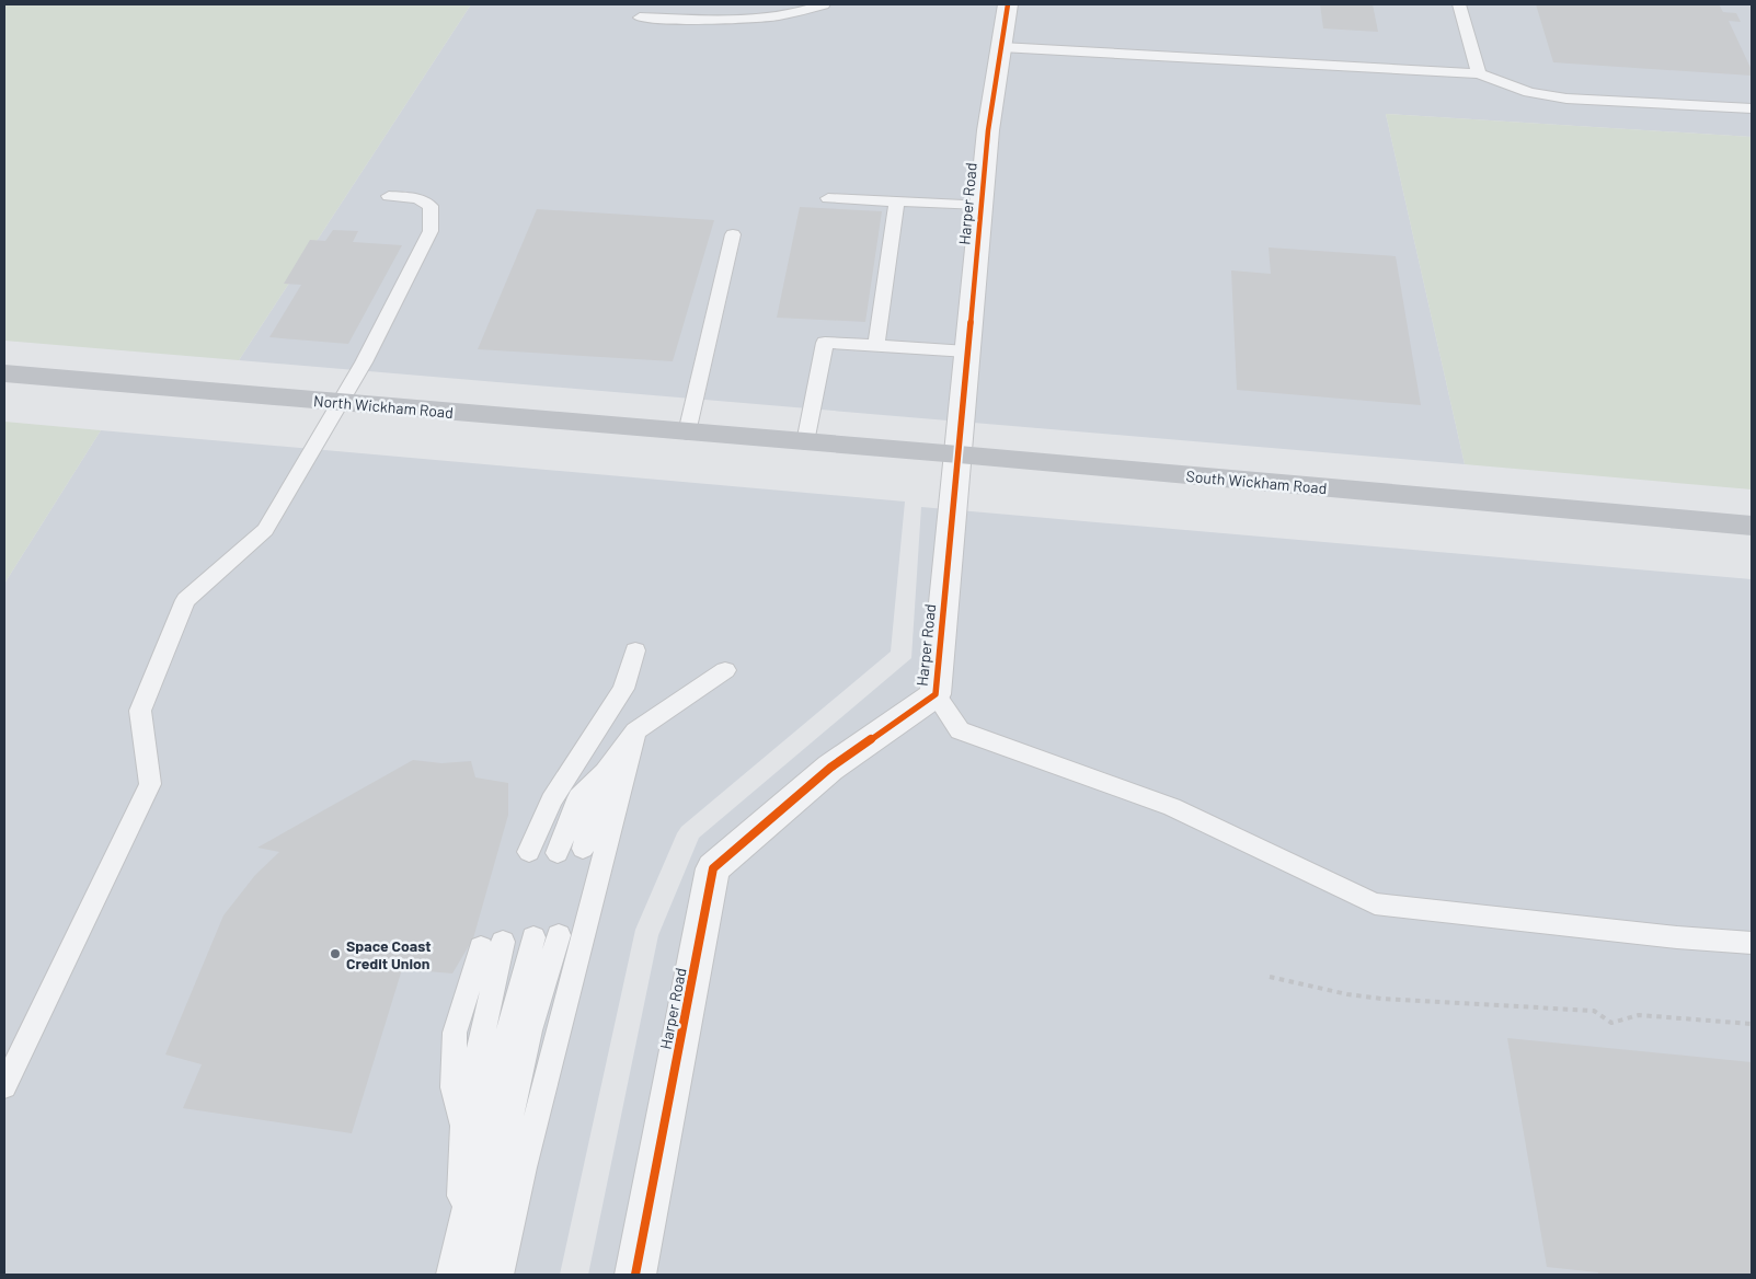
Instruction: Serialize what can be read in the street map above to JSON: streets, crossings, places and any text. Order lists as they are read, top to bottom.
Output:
{
  "streets": {
    "main road": ["North Wickham Road", "South Wickham Road"],
    "street": ["Harper Road"]
  },
  "crossings": [
    ["Harper Road", "South Wickham Road"],
    ["North Wickham Road", "South Wickham Road"]
  ],
  "places": ["Space Coast Credit Union"]
}
